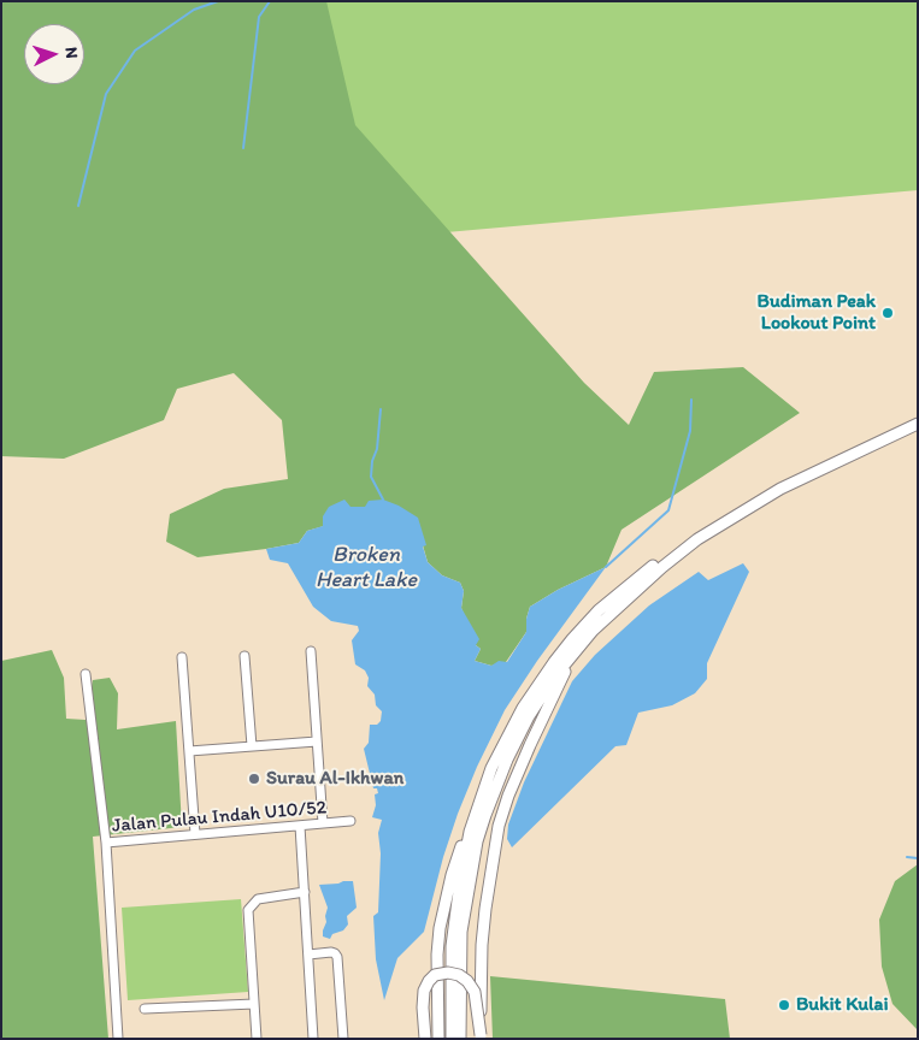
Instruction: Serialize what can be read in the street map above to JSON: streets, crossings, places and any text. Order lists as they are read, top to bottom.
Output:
{
  "streets": {
    "street": ["Jalan Pulau Indah U10/52"]
  },
  "water": ["Broken Heart Lake"],
  "places": ["Budiman Peak Lookout Point", "Surau Al-Ikhwan", "Bukit Kulai"],
  "north": "right"
}
